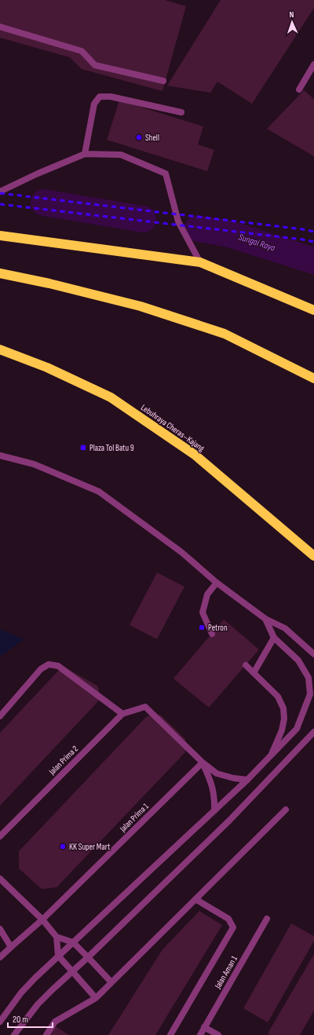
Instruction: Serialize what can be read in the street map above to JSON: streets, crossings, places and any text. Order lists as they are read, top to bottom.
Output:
{
  "streets": {
    "highway": ["Lebuhraya Cheras–Kajang"],
    "street": ["Jalan Prima 2", "Jalan Prima 1", "Jalan Aman 1"]
  },
  "crossings": [
    ["Jalan Prima 2", "Jalan Prima 1"]
  ],
  "water": ["Sungai Raya"],
  "places": {
    "other": ["Shell", "Petron", "KK Super Mart"],
    "transit": ["Plaza Tol Batu 9"]
  },
  "scale_bar": "20 m",
  "north": "top"
}
